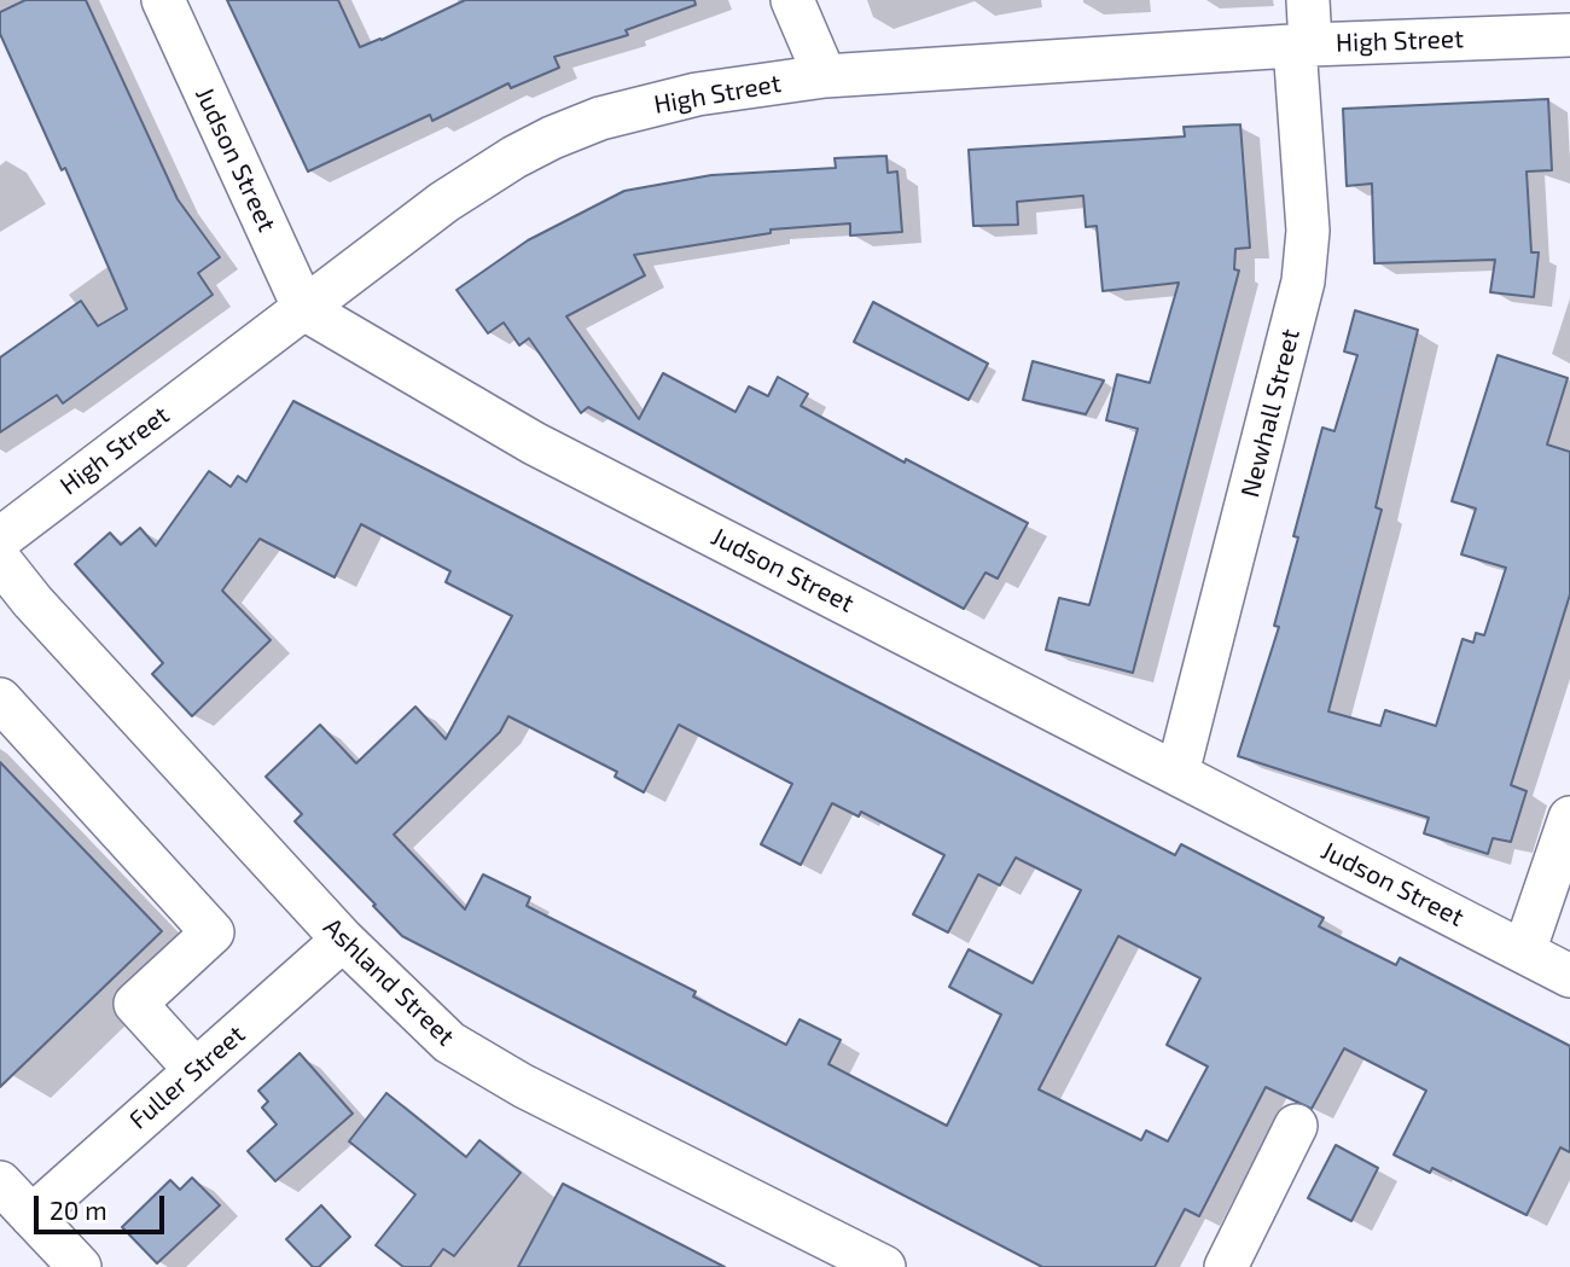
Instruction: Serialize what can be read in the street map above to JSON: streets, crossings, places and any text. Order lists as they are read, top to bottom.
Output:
{
  "streets": {
    "street": [
      "High Street",
      "Judson Street",
      "Newhall Street",
      "Ashland Street",
      "Fuller Street"
    ]
  },
  "crossings": [
    ["High Street", "Judson Street"],
    ["High Street", "Newhall Street"],
    ["Judson Street", "Newhall Street"],
    ["Ashland Street", "Fuller Street"]
  ],
  "scale_bar": "20 m"
}
